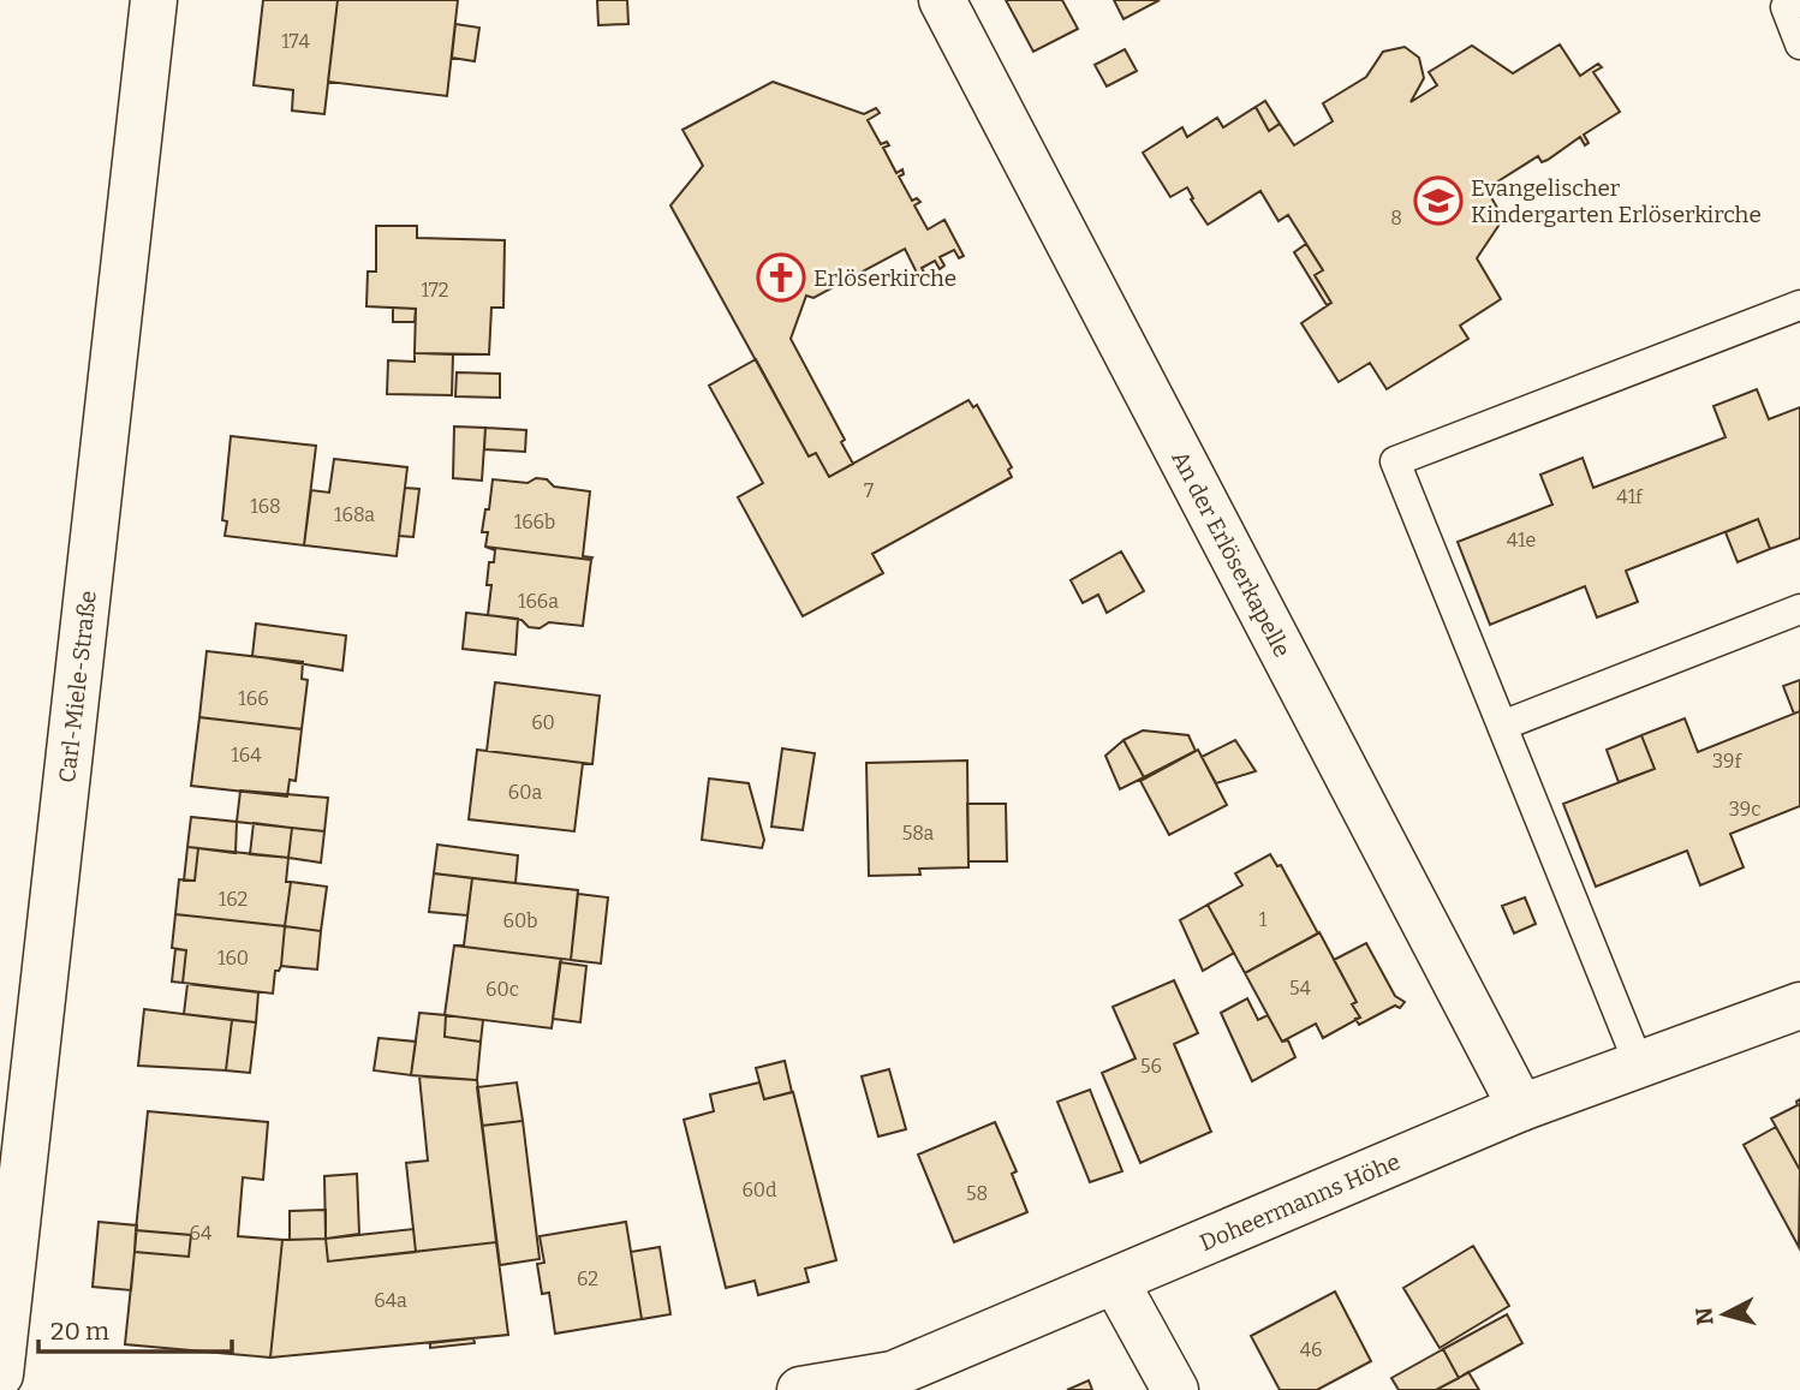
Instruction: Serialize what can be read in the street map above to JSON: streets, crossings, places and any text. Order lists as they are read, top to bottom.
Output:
{
  "streets": {
    "street": ["An der Erlöserkapelle", "Carl-Miele-Straße", "Doheermanns Höhe"]
  },
  "crossings": [
    ["An der Erlöserkapelle", "Doheermanns Höhe"]
  ],
  "places": {
    "school or university": ["Evangelischer Kindergarten Erlöserkirche"],
    "church": ["Erlöserkirche"]
  },
  "house_numbers": [
    "174",
    "8",
    "172",
    "7",
    "41f",
    "168",
    "168a",
    "166b",
    "41e",
    "166a",
    "166",
    "60",
    "164",
    "39f",
    "60a",
    "39c",
    "58a",
    "162",
    "1",
    "60b",
    "160",
    "54",
    "60c",
    "56",
    "60d",
    "58",
    "64",
    "62",
    "64a",
    "46"
  ],
  "scale_bar": "20 m",
  "north": "left"
}
